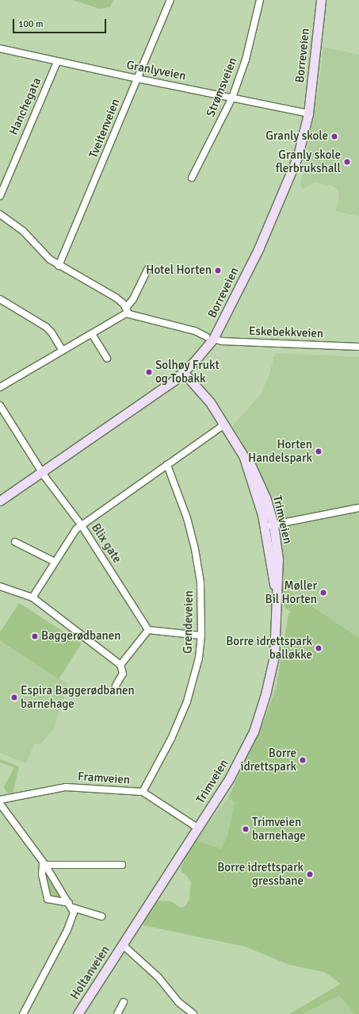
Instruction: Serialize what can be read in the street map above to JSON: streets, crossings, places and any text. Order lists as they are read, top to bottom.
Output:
{
  "streets": {
    "main road": ["Borreveien", "Trimveien", "Holtanveien"],
    "street": [
      "Granlyveien",
      "Strømsveien",
      "Hanchegata",
      "Tveitenveien",
      "Eskebekkveien",
      "Blix gate",
      "Grendeveien",
      "Framveien"
    ]
  },
  "crossings": [
    ["Borreveien", "Granlyveien"],
    ["Borreveien", "Eskebekkveien"],
    ["Borreveien", "Trimveien"],
    ["Borreveien", "Blix gate"],
    ["Granlyveien", "Strømsveien"],
    ["Granlyveien", "Hanchegata"],
    ["Granlyveien", "Tveitenveien"],
    ["Trimveien", "Framveien"],
    ["Trimveien", "Holtanveien"],
    ["Grendeveien", "Framveien"]
  ],
  "places": [
    "Granly skole",
    "Granly skole flerbrukshall",
    "Hotel Horten",
    "Solhøy Frukt og Tobakk",
    "Horten Handelspark",
    "Møller Bil Horten",
    "Baggerødbanen",
    "Borre idrettspark balløkke",
    "Espira Baggerødbanen barnehage",
    "Borre idrettspark",
    "Trimveien barnehage",
    "Borre idrettspark gressbane"
  ],
  "scale_bar": "100 m"
}
